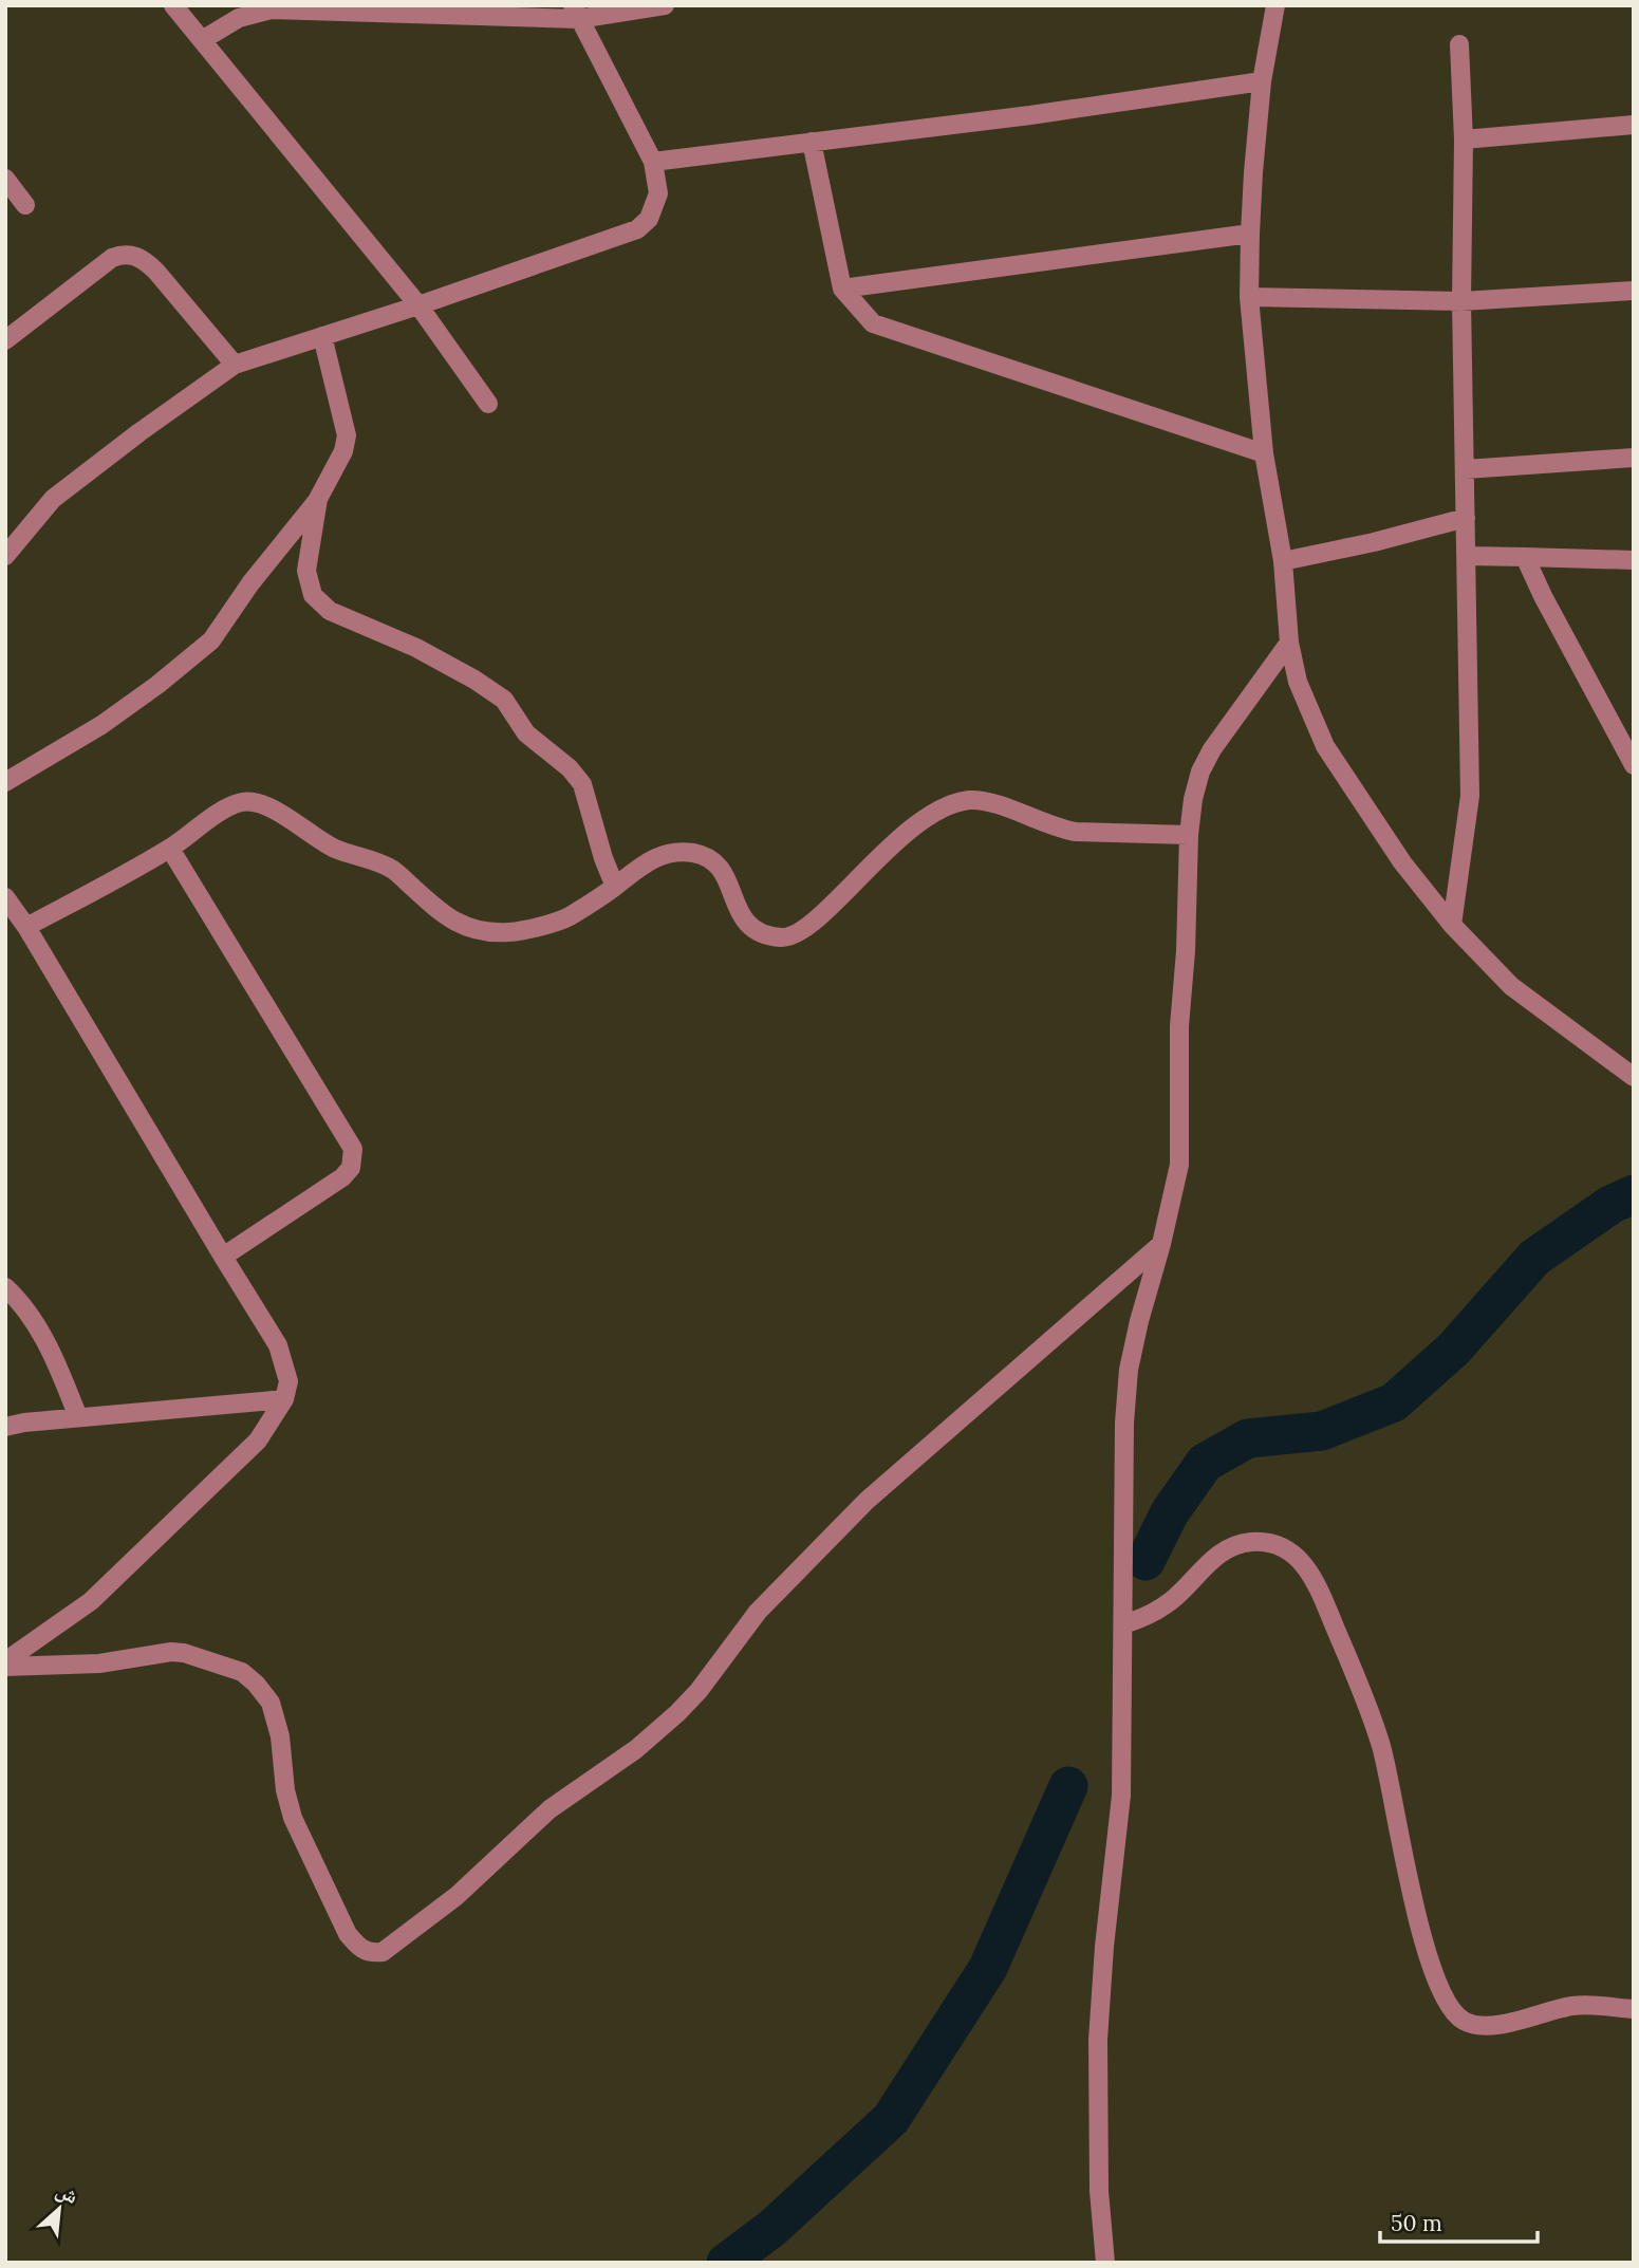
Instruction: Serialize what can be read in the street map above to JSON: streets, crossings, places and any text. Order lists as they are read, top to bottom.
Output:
{
  "scale_bar": "50 m",
  "north": "top right"
}
